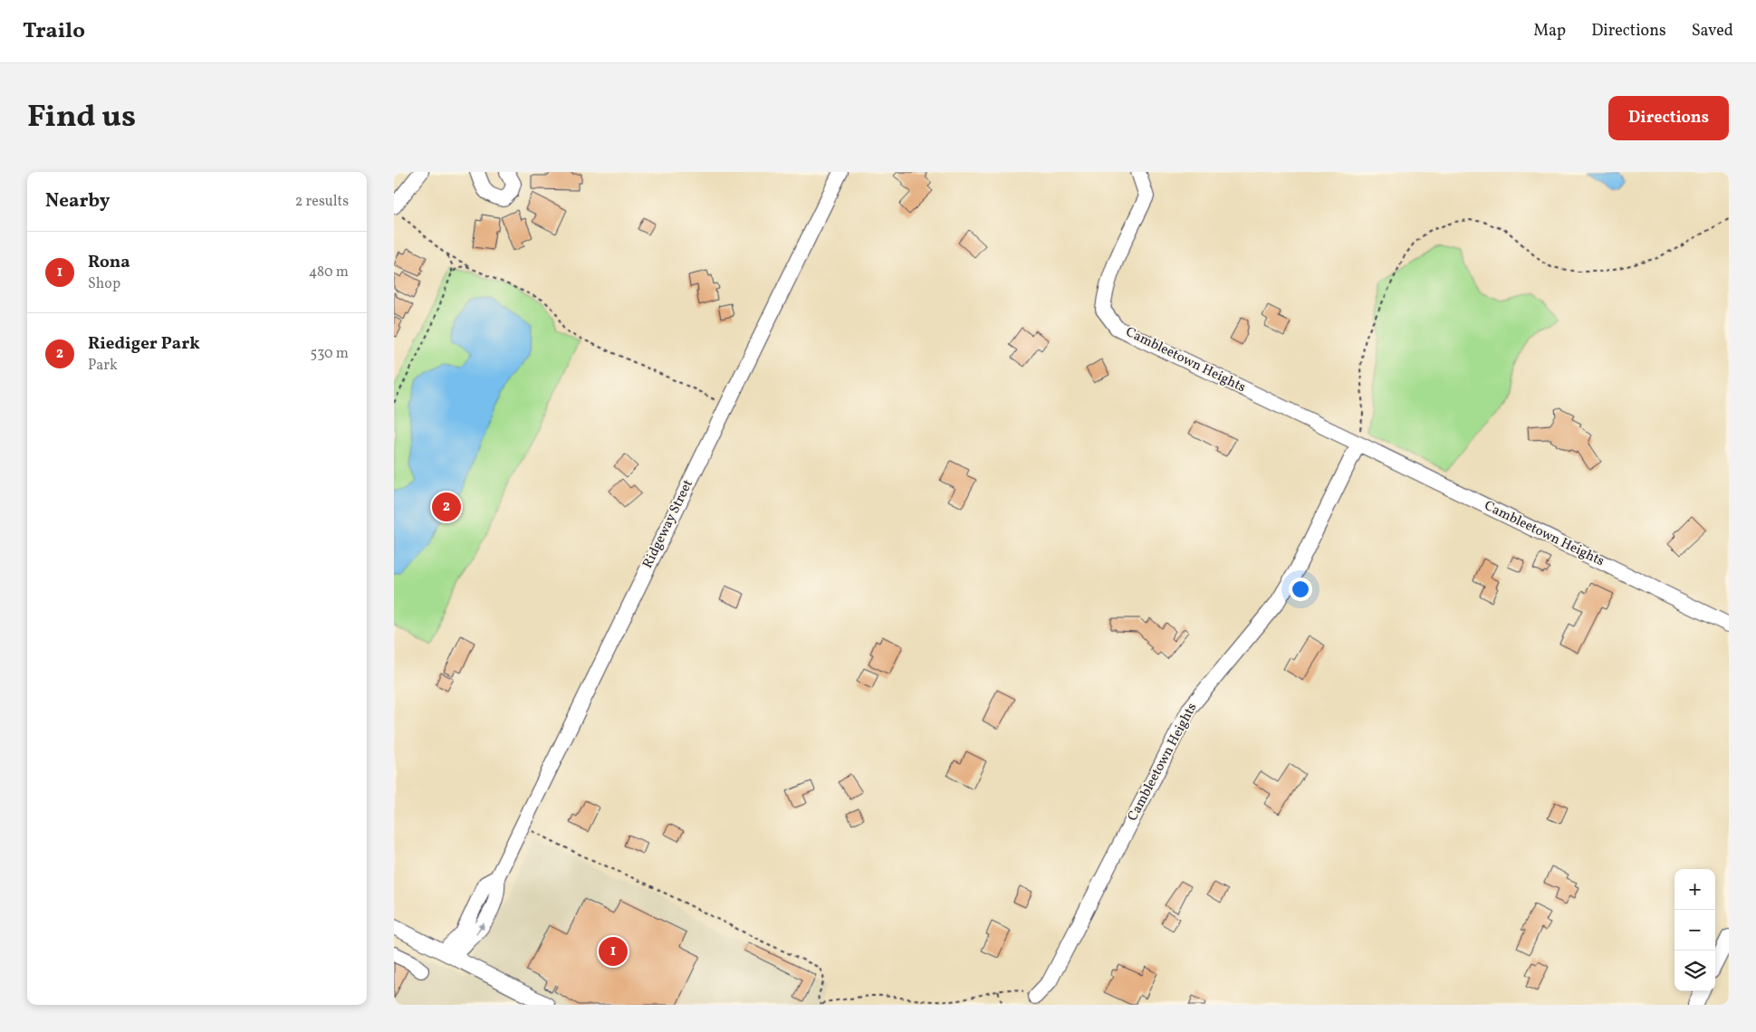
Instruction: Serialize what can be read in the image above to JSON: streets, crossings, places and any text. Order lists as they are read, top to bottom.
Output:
{
  "streets": {
    "street": ["Cambleetown Heights", "Ridgeway Street"]
  },
  "page": {
    "header": "Trailo",
    "nav": ["Map", "Directions", "Saved"],
    "title": "Find us",
    "buttons": "Directions",
    "heading": ["Nearby", "2 results"],
    "list": [
      {
        "mark": "1",
        "name": "Rona",
        "note": "Shop",
        "value": "480 m"
      },
      {
        "mark": "2",
        "name": "Riediger Park",
        "note": "Park",
        "value": "530 m"
      }
    ],
    "pins": ["2", "1"],
    "map_buttons": ["+", "−"]
  }
}
